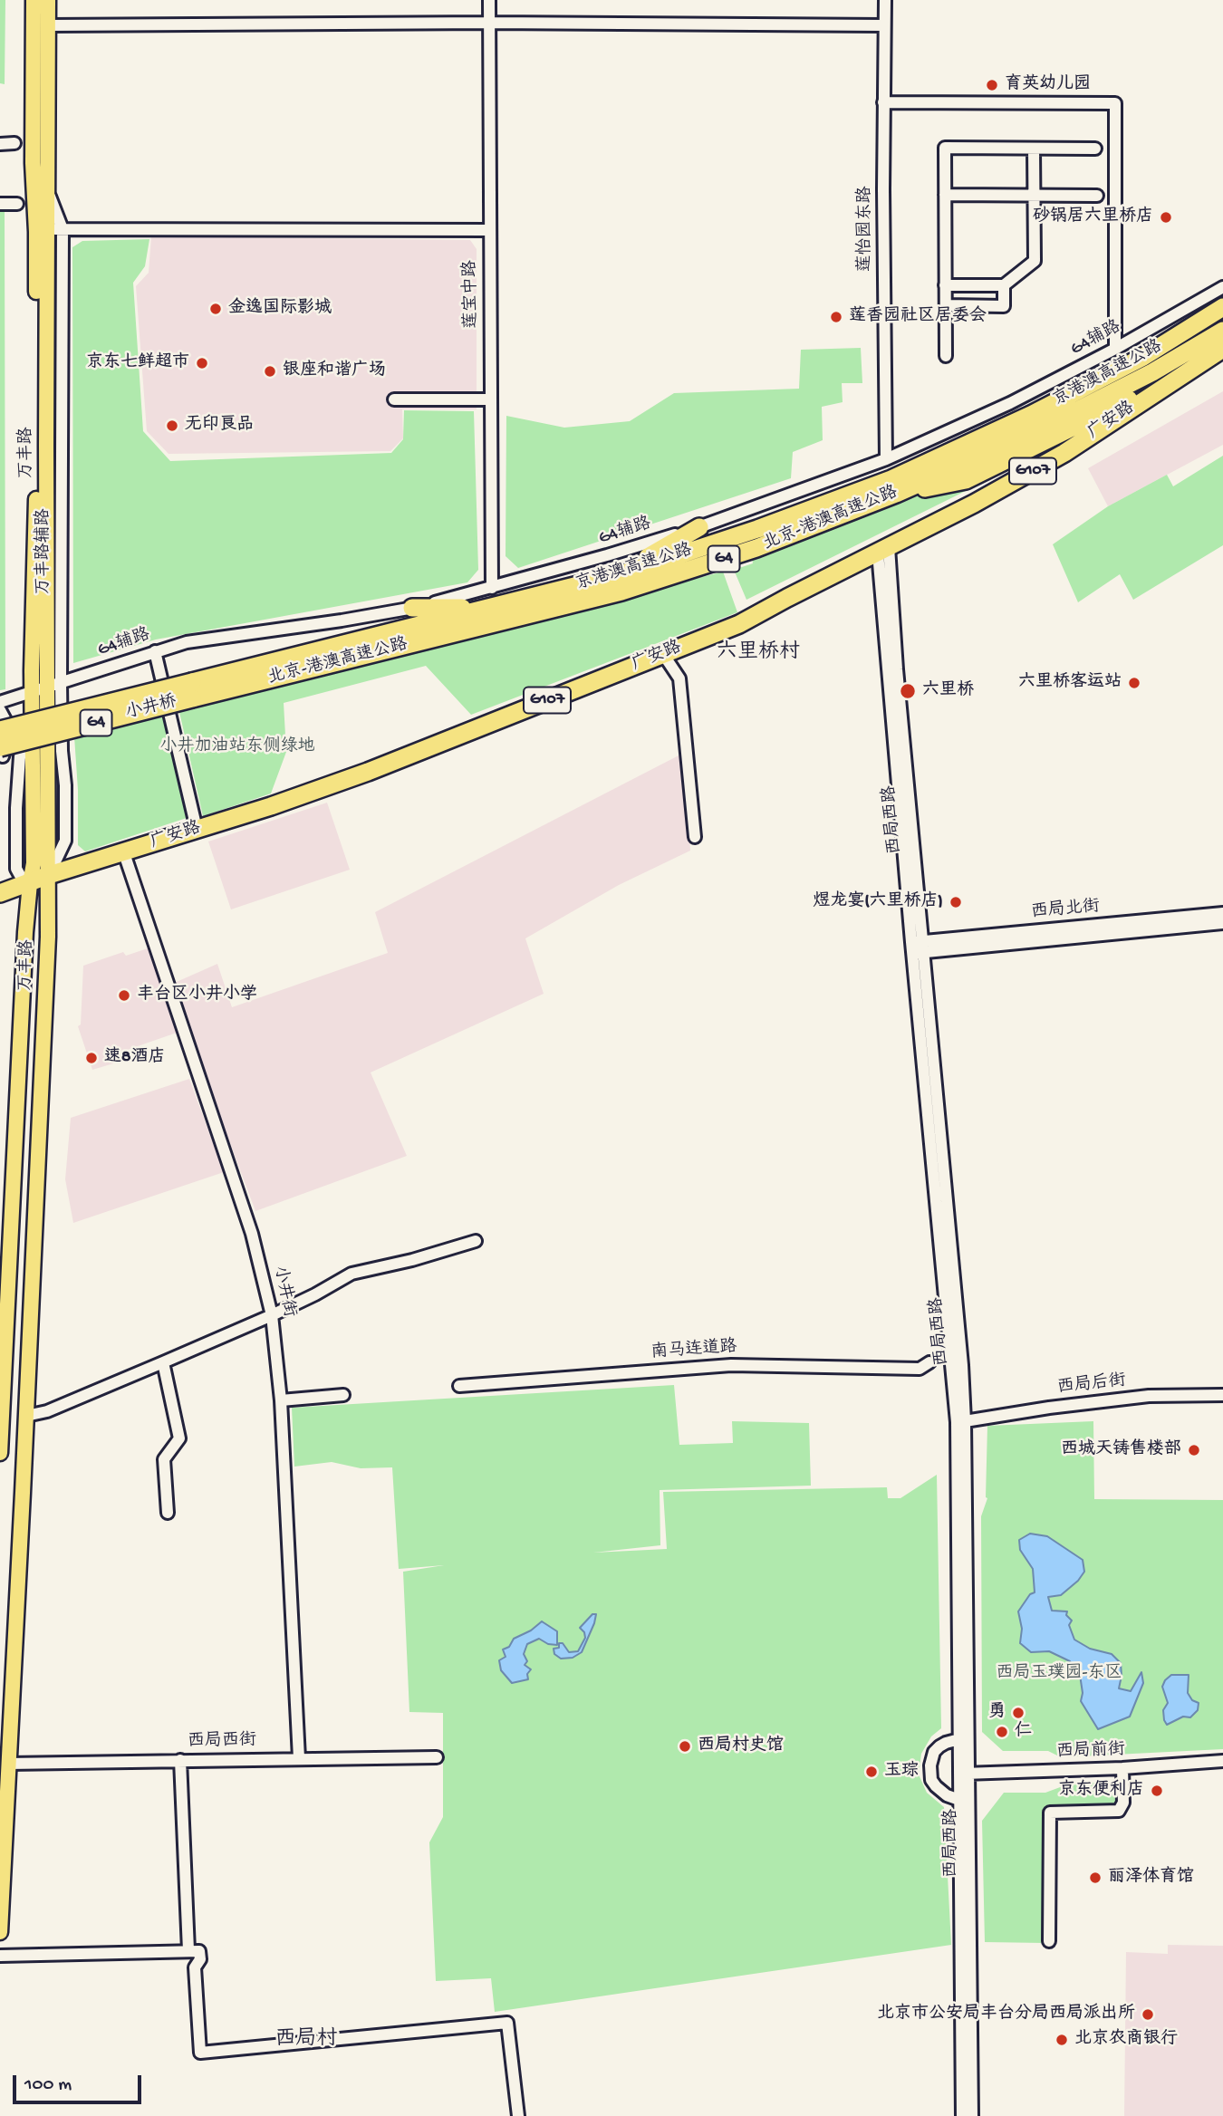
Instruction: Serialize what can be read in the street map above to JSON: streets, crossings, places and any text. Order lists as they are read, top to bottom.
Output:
{
  "streets": {
    "highway": [
      "京港澳高速公路",
      "广安路",
      "G107",
      "北京-港澳高速公路",
      "G4",
      "小井桥"
    ],
    "main road": ["万丰路"],
    "street": [
      "莲怡园东路",
      "莲宝中路",
      "G4辅路",
      "万丰路辅路",
      "西局西路",
      "西局北街",
      "小井街",
      "南马连道路",
      "西局后街",
      "西局西街",
      "西局前街"
    ]
  },
  "crossings": [
    ["莲怡园东路", "G4辅路"],
    ["莲宝中路", "G4辅路"],
    ["G4辅路", "万丰路"],
    ["G4辅路", "万丰路辅路"],
    ["京港澳高速公路", "北京-港澳高速公路"],
    ["京港澳高速公路", "小井桥"],
    ["广安路", "万丰路"],
    ["广安路", "G107"],
    ["广安路", "西局西路"],
    ["广安路", "小井街"],
    ["万丰路", "G107"],
    ["万丰路", "万丰路辅路"],
    ["万丰路", "西局西街"],
    ["北京-港澳高速公路", "小井桥"],
    ["西局西路", "西局北街"],
    ["西局西路", "西局后街"],
    ["西局西路", "西局前街"],
    ["小井街", "西局西街"]
  ],
  "districts": ["六里桥村", "西局村"],
  "parks": ["小井加油站东侧绿地", "西局玉璞园-东区"],
  "places": [
    "育英幼儿园",
    "砂锅居六里桥店",
    "金逸国际影城",
    "莲香园社区居委会",
    "京东七鲜超市",
    "银座和谐广场",
    "无印良品",
    "六里桥客运站",
    "六里桥",
    "煜龙宴(六里桥店)",
    "丰台区小井小学",
    "速8酒店",
    "西城天铸售楼部",
    "勇",
    "仁",
    "西局村史馆",
    "玉琮",
    "京东便利店",
    "丽泽体育馆",
    "北京市公安局丰台分局西局派出所",
    "北京农商银行"
  ],
  "scale_bar": "100 m"
}
